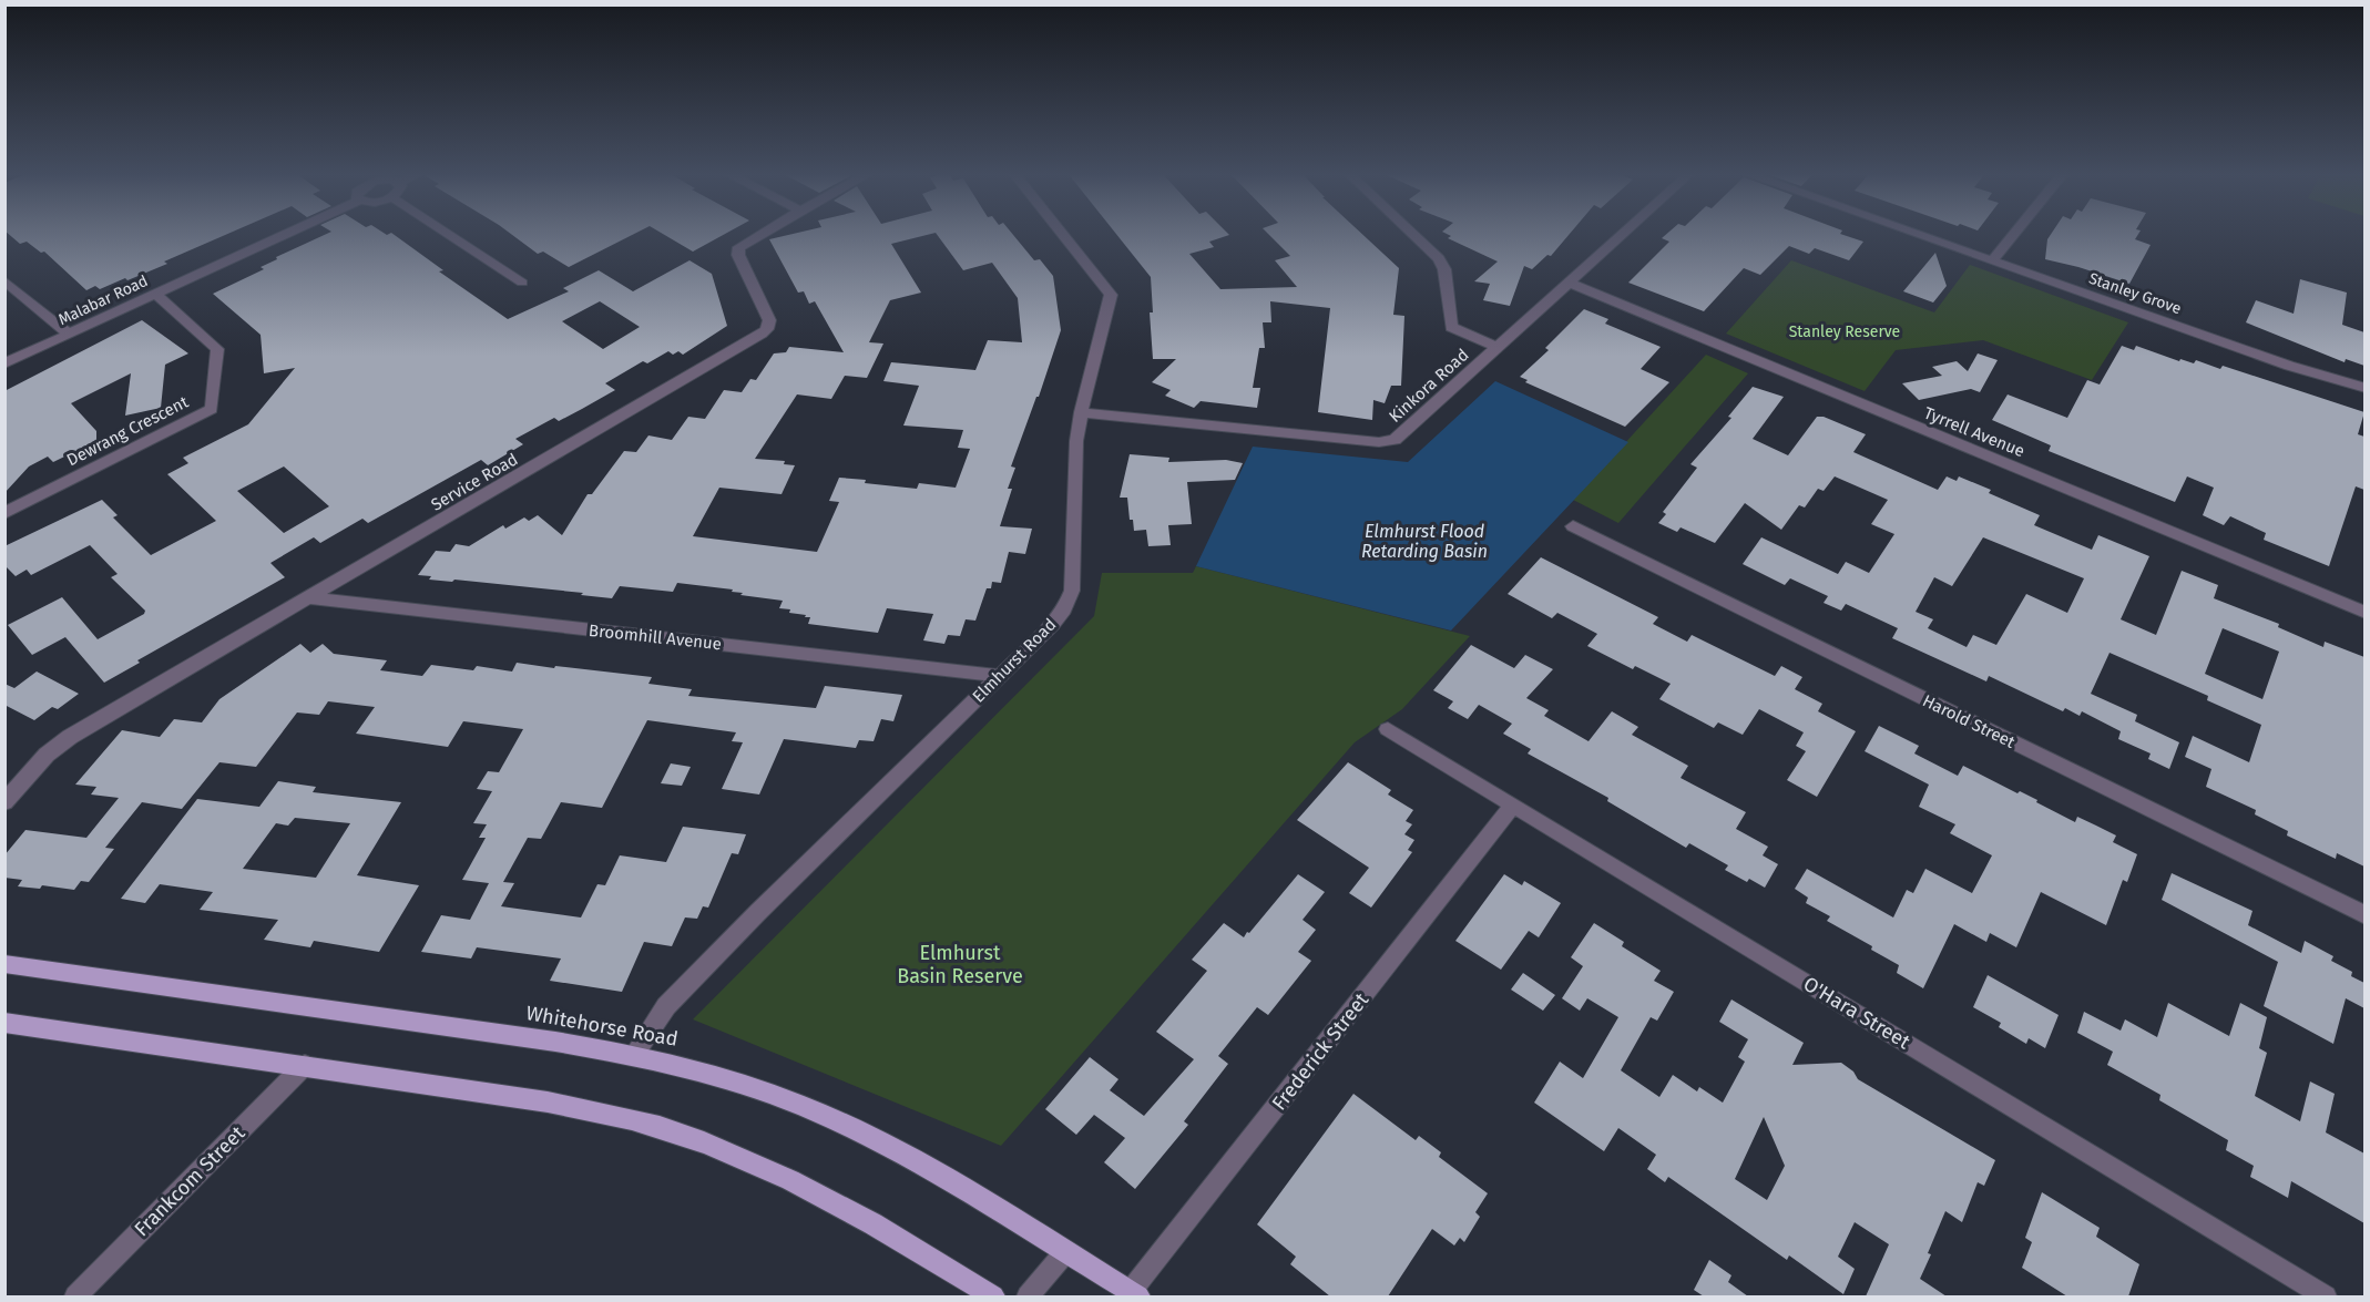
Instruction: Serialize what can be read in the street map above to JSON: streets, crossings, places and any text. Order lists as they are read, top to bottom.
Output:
{
  "streets": {
    "main road": ["Whitehorse Road"],
    "street": [
      "Stanley Grove",
      "Malabar Road",
      "Kinkora Road",
      "Dewrang Crescent",
      "Tyrrell Avenue",
      "Service Road",
      "Broomhill Avenue",
      "Elmhurst Road",
      "Harold Street",
      "O'Hara Street",
      "Frederick Street",
      "Frankcom Street"
    ]
  },
  "crossings": [
    ["Malabar Road", "Dewrang Crescent"],
    ["Kinkora Road", "Tyrrell Avenue"],
    ["Kinkora Road", "Elmhurst Road"],
    ["Service Road", "Broomhill Avenue"],
    ["Broomhill Avenue", "Elmhurst Road"],
    ["Elmhurst Road", "Whitehorse Road"],
    ["O'Hara Street", "Frederick Street"],
    ["Whitehorse Road", "Frederick Street"]
  ],
  "water": ["Elmhurst Flood Retarding Basin"],
  "parks": ["Stanley Reserve", "Elmhurst Basin Reserve"]
}
